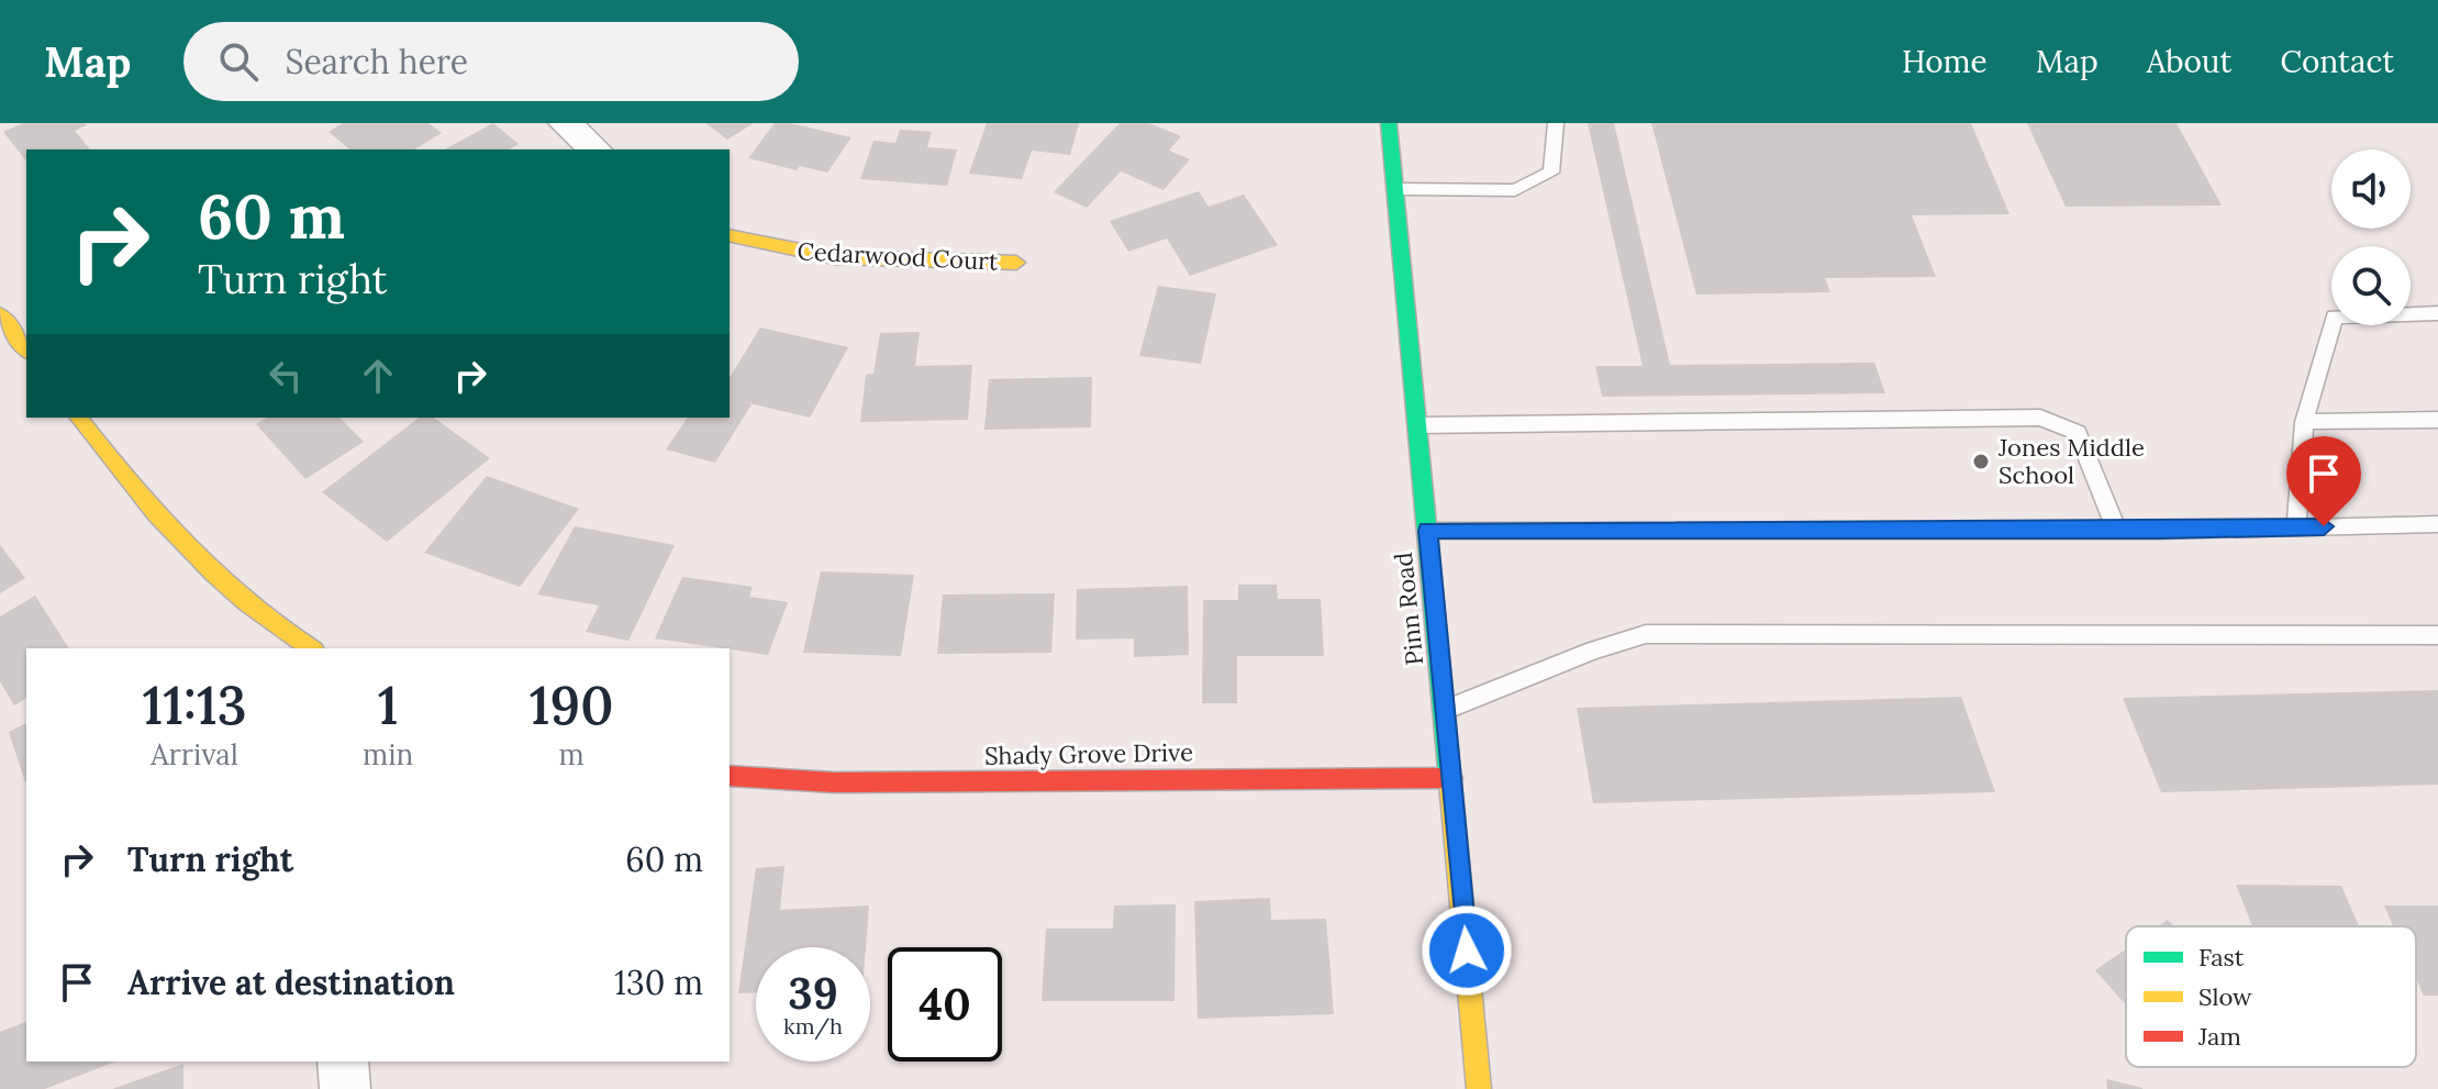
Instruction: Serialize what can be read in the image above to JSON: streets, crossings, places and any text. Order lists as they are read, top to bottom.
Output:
{
  "streets": {
    "street": ["Cedarwood Court", "Pinn Road", "Shady Grove Drive"]
  },
  "crossings": [
    ["Pinn Road", "Shady Grove Drive"]
  ],
  "places": ["Jones Middle School"],
  "legend": ["Fast", "Slow", "Jam"],
  "page": {
    "header": "Map",
    "search": "Search here",
    "nav": [
      "Home",
      "Map",
      "About",
      "Contact"
    ],
    "turn": ["60 m", "Turn right"],
    "eta": [
      "11:13",
      "Arrival",
      "1",
      "min",
      "190",
      "m"
    ],
    "list": [
      {
        "name": "Turn right",
        "value": "60 m"
      },
      {
        "name": "Arrive at destination",
        "value": "130 m"
      }
    ],
    "speed": "39 km/h",
    "limit": "40"
  }
}
